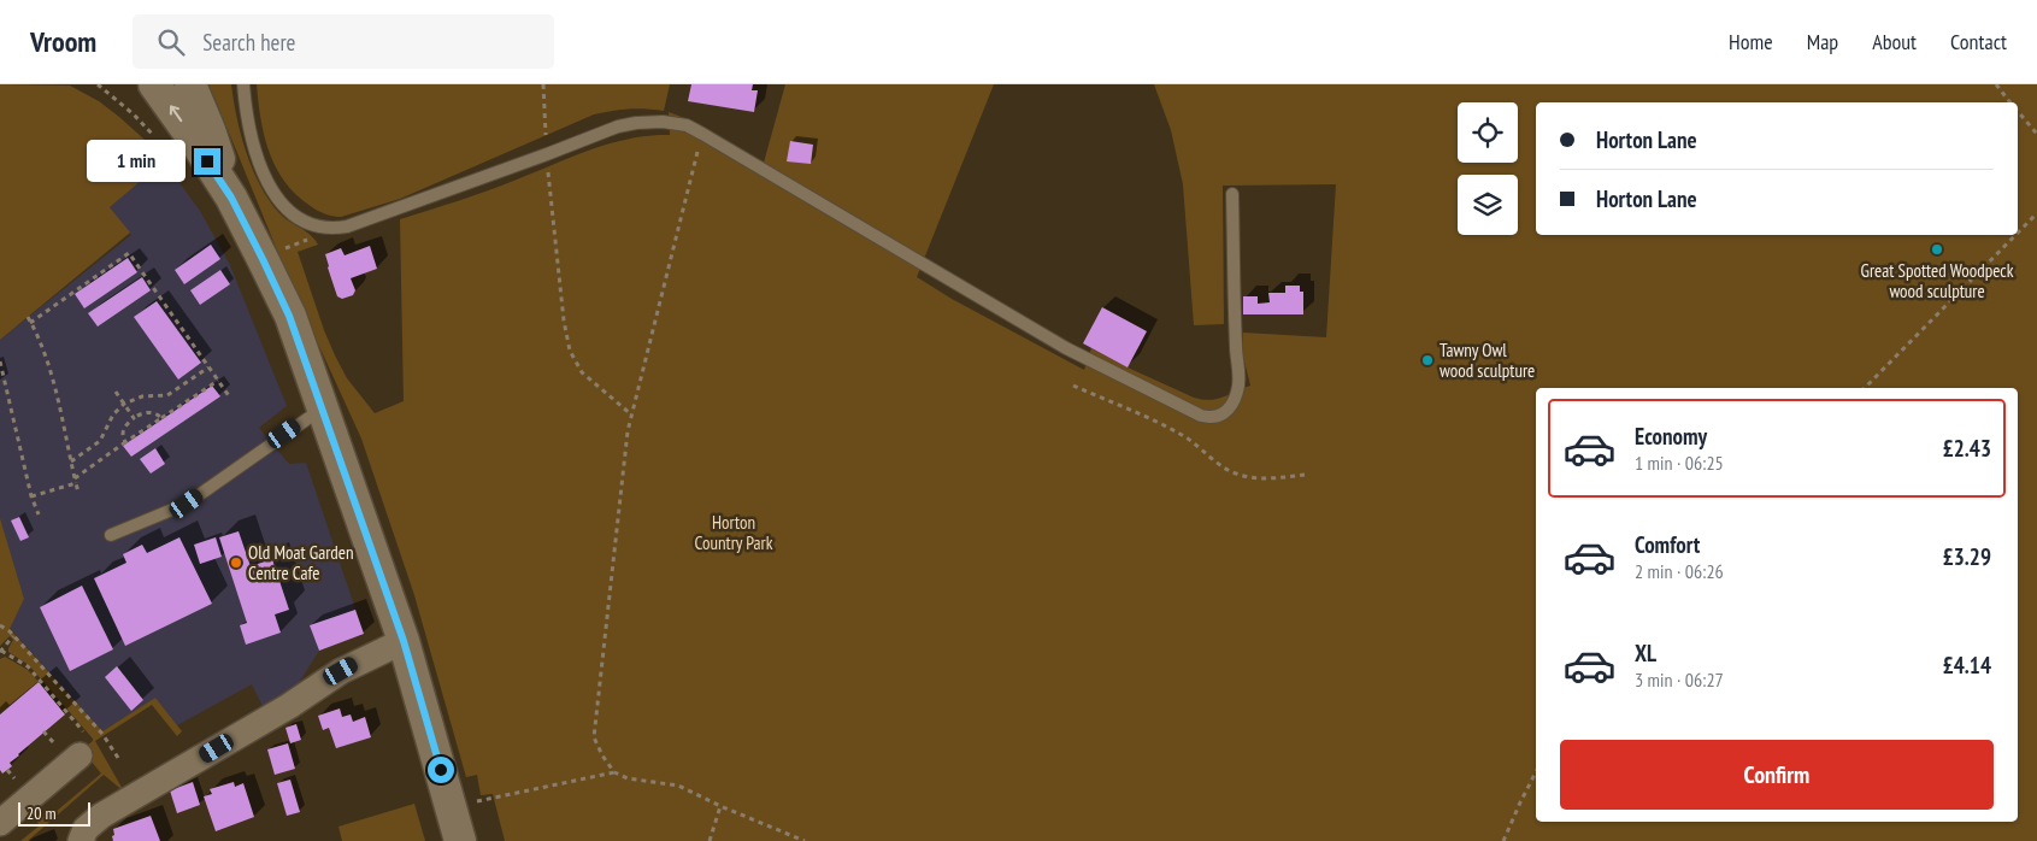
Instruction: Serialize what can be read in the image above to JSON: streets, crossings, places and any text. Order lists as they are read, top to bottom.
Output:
{
  "parks": ["Horton Country Park"],
  "places": ["Great Spotted Woodpeck wood sculpture", "Tawny Owl wood sculpture", "Old Moat Garden Centre Cafe"],
  "scale_bar": "20 m",
  "page": {
    "header": "Vroom",
    "search": "Search here",
    "nav": [
      "Home",
      "Map",
      "About",
      "Contact"
    ],
    "banner": ["Horton Lane", "Horton Lane"],
    "bubble": "1 min",
    "list": [
      {
        "name": "Economy",
        "note": "1 min · 06:25",
        "value": "£2.43"
      },
      {
        "name": "Comfort",
        "note": "2 min · 06:26",
        "value": "£3.29"
      },
      {
        "name": "XL",
        "note": "3 min · 06:27",
        "value": "£4.14"
      }
    ],
    "buttons": "Confirm",
    "scale": "20 m"
  }
}
